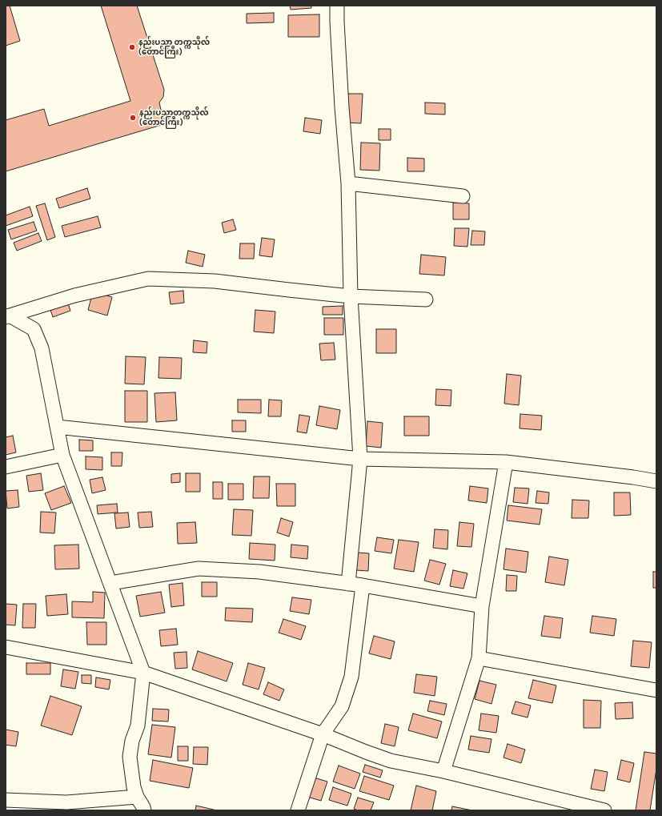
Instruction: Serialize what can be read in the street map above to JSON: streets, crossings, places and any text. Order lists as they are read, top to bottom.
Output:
{
  "places": ["နည်းပညာ တက္ကသိုလ် (တောင်ကြီး)", "နည်းပညာတက္ကသိုလ် (တောင်ကြီး)"]
}
